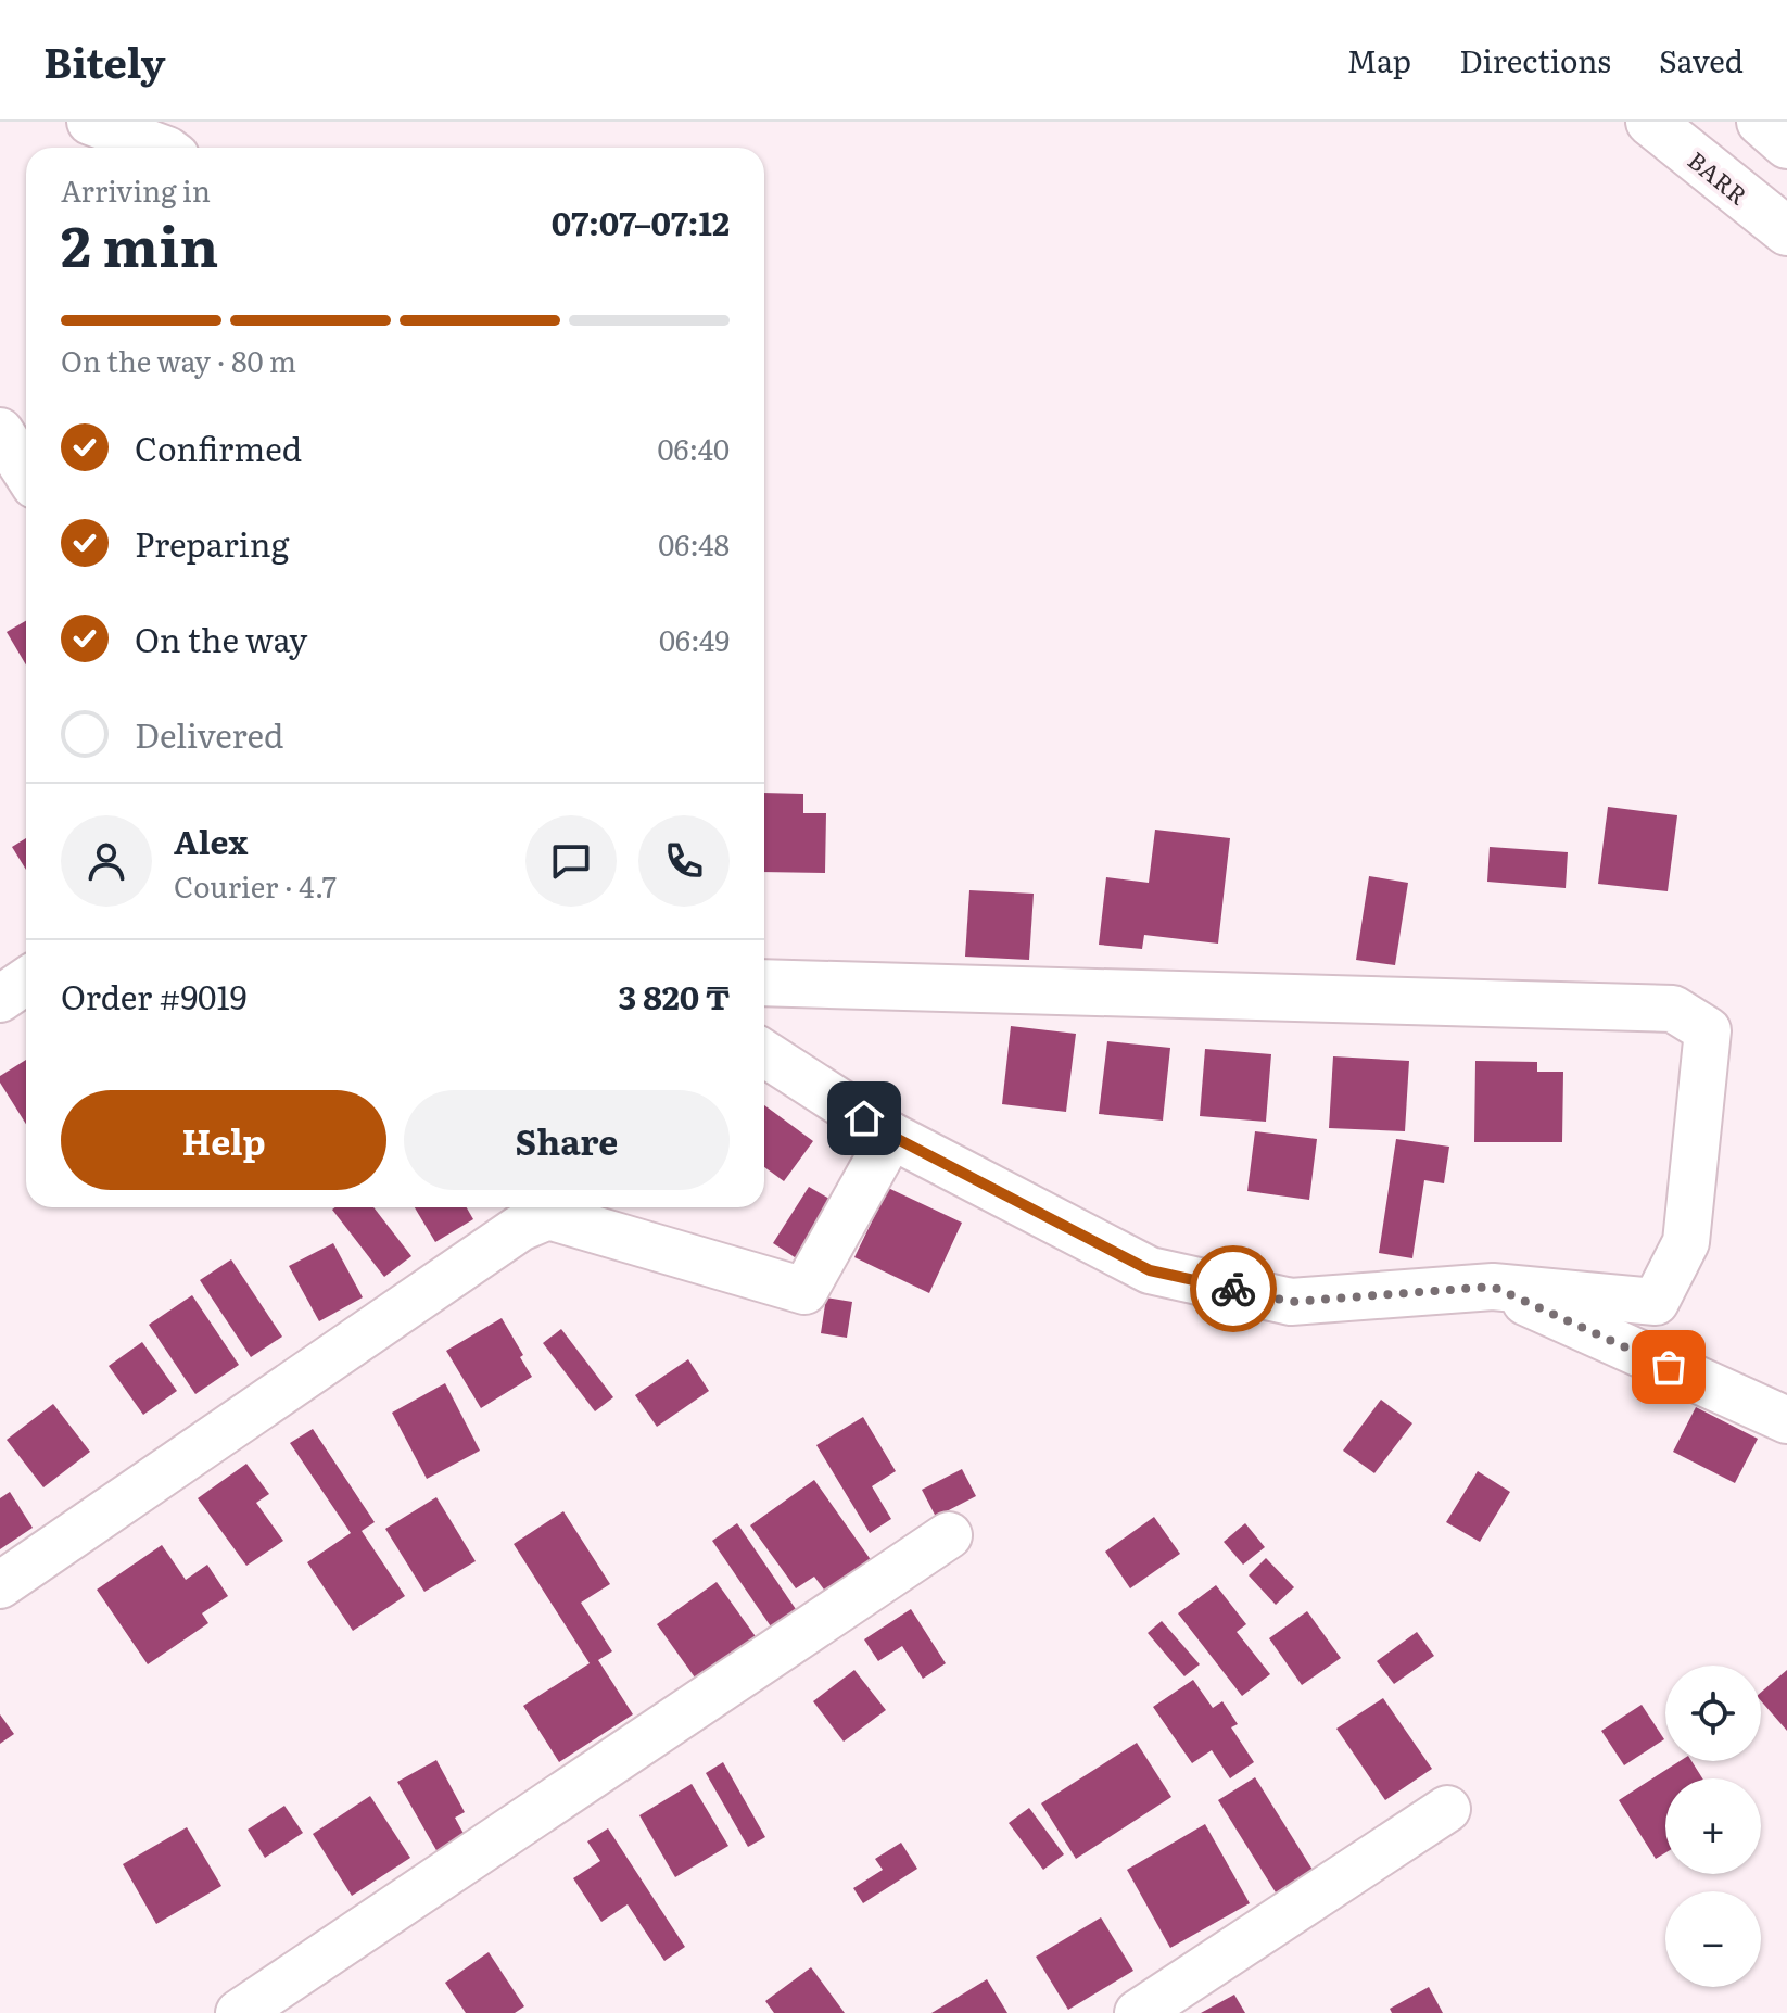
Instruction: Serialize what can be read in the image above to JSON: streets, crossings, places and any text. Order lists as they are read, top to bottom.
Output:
{
  "streets": {
    "highway": ["BARR"]
  },
  "page": {
    "header": "Bitely",
    "nav": ["Map", "Directions", "Saved"],
    "heading": ["2 min", "Arriving in", "07:07–07:12"],
    "panel": [
      "Alex",
      "Courier · 4.7",
      "Order #9019",
      "3 820 ₸"
    ],
    "bar": "On the way · 80 m",
    "list": [
      ["Confirmed", "06:40"],
      ["Preparing", "06:48"],
      ["On the way", "06:49"],
      "Delivered"
    ],
    "buttons": ["Help", "Share"],
    "map_buttons": ["+", "−"]
  }
}
